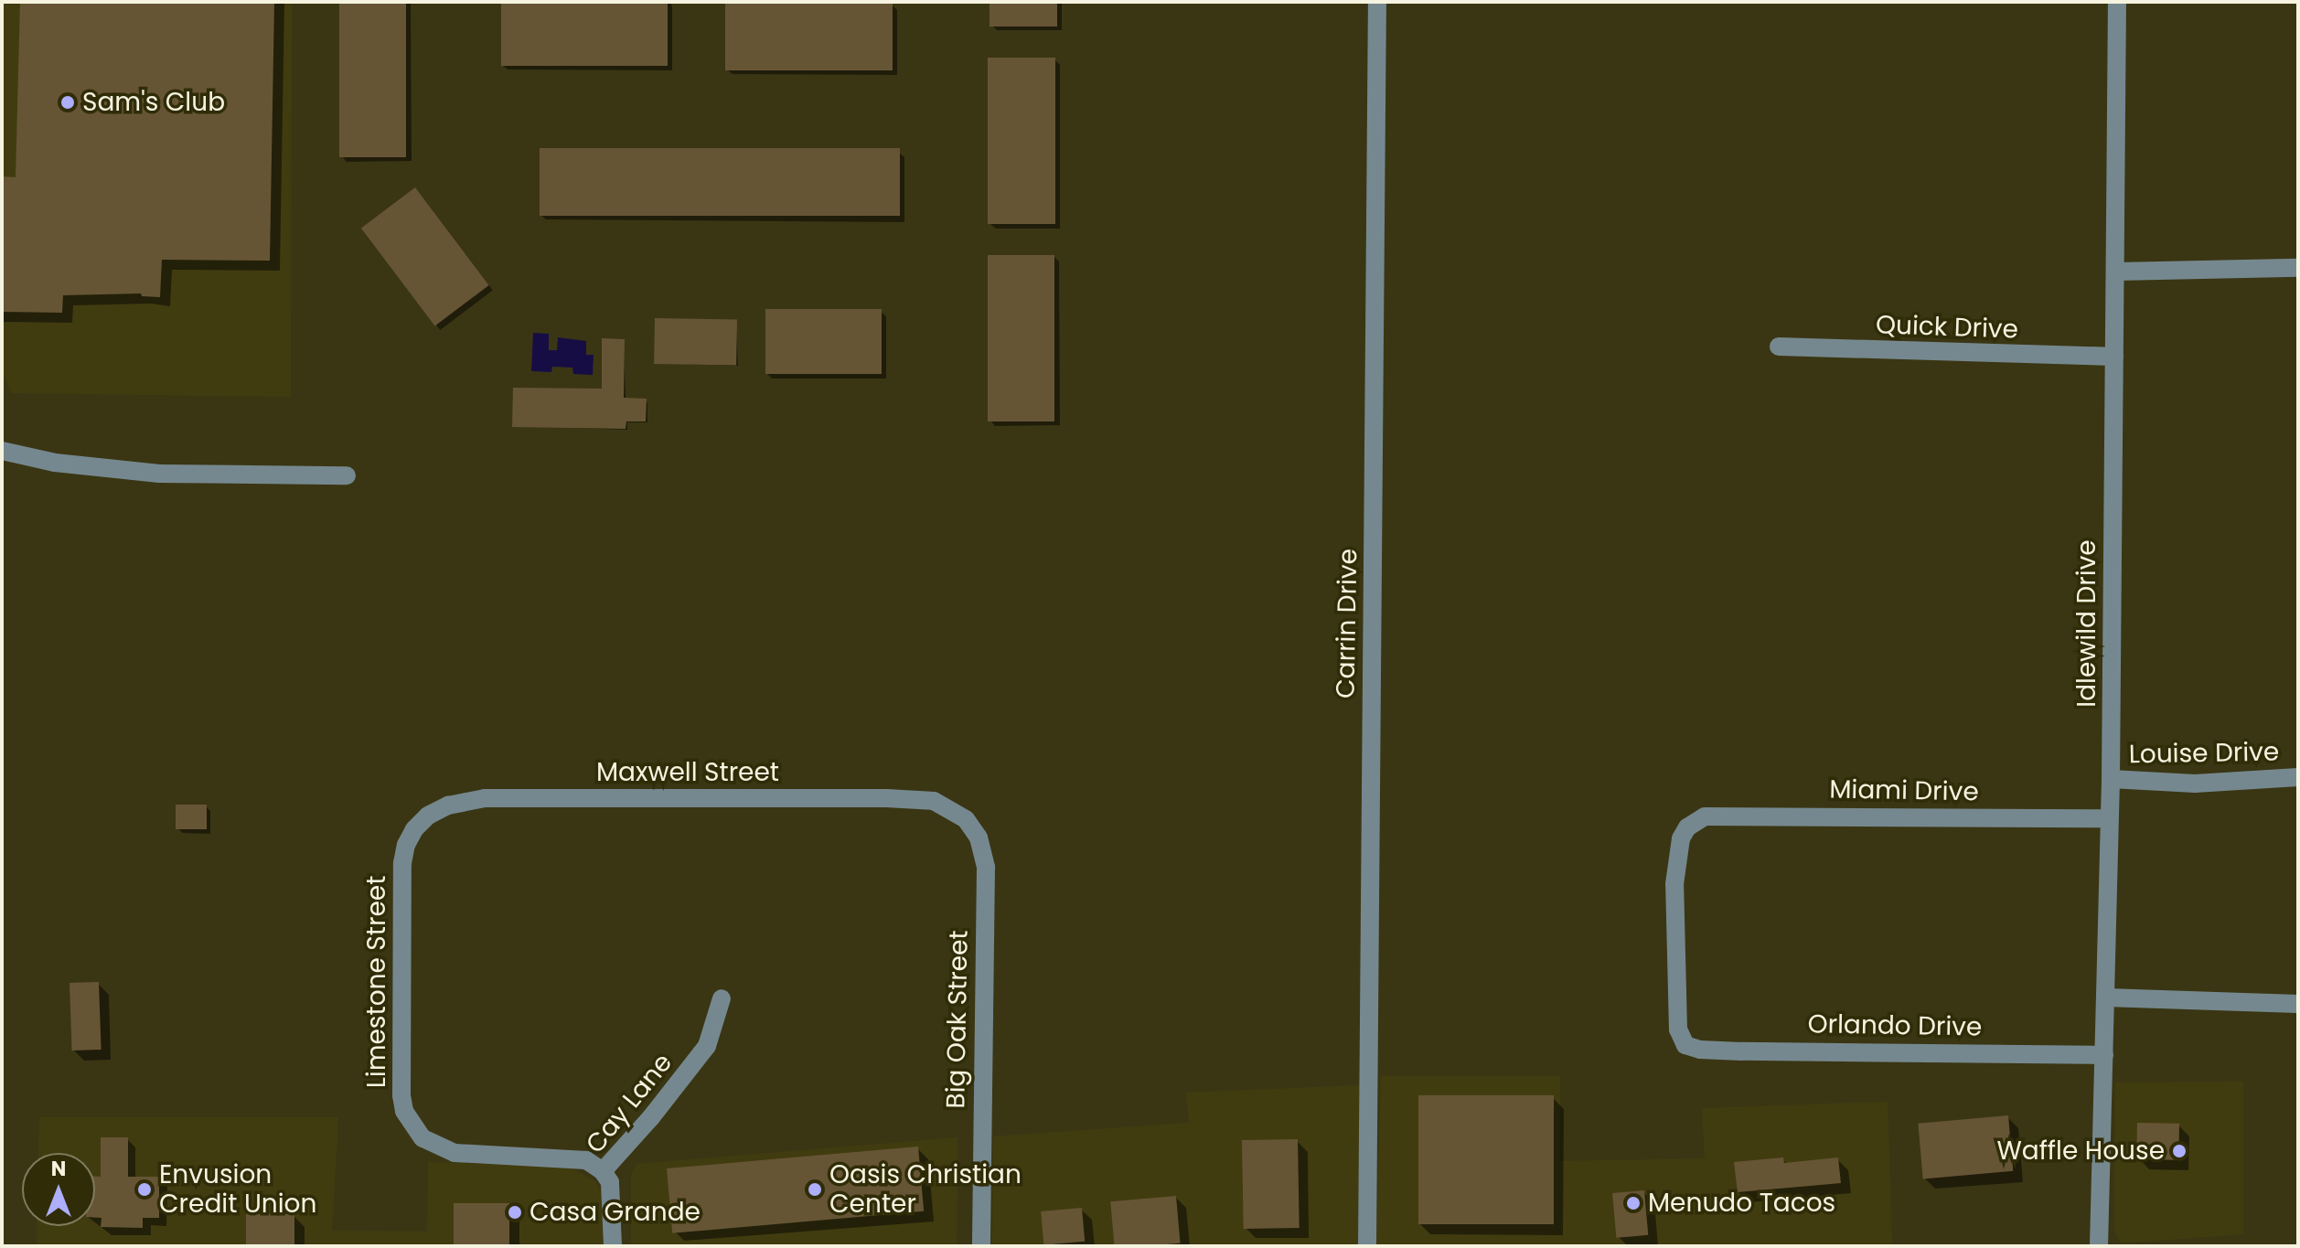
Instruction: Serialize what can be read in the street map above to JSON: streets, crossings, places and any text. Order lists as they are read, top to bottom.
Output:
{
  "streets": {
    "street": [
      "Quick Drive",
      "Carrin Drive",
      "Idlewild Drive",
      "Louise Drive",
      "Maxwell Street",
      "Miami Drive",
      "Limestone Street",
      "Big Oak Street",
      "Orlando Drive",
      "Cay Lane"
    ]
  },
  "crossings": [
    ["Quick Drive", "Idlewild Drive"],
    ["Idlewild Drive", "Louise Drive"],
    ["Idlewild Drive", "Miami Drive"],
    ["Idlewild Drive", "Orlando Drive"],
    ["Maxwell Street", "Limestone Street"],
    ["Maxwell Street", "Big Oak Street"],
    ["Miami Drive", "Orlando Drive"],
    ["Limestone Street", "Cay Lane"]
  ],
  "places": [
    "Sam's Club",
    "Waffle House",
    "Envusion Credit Union",
    "Oasis Christian Center",
    "Menudo Tacos",
    "Casa Grande"
  ],
  "north": "top"
}
